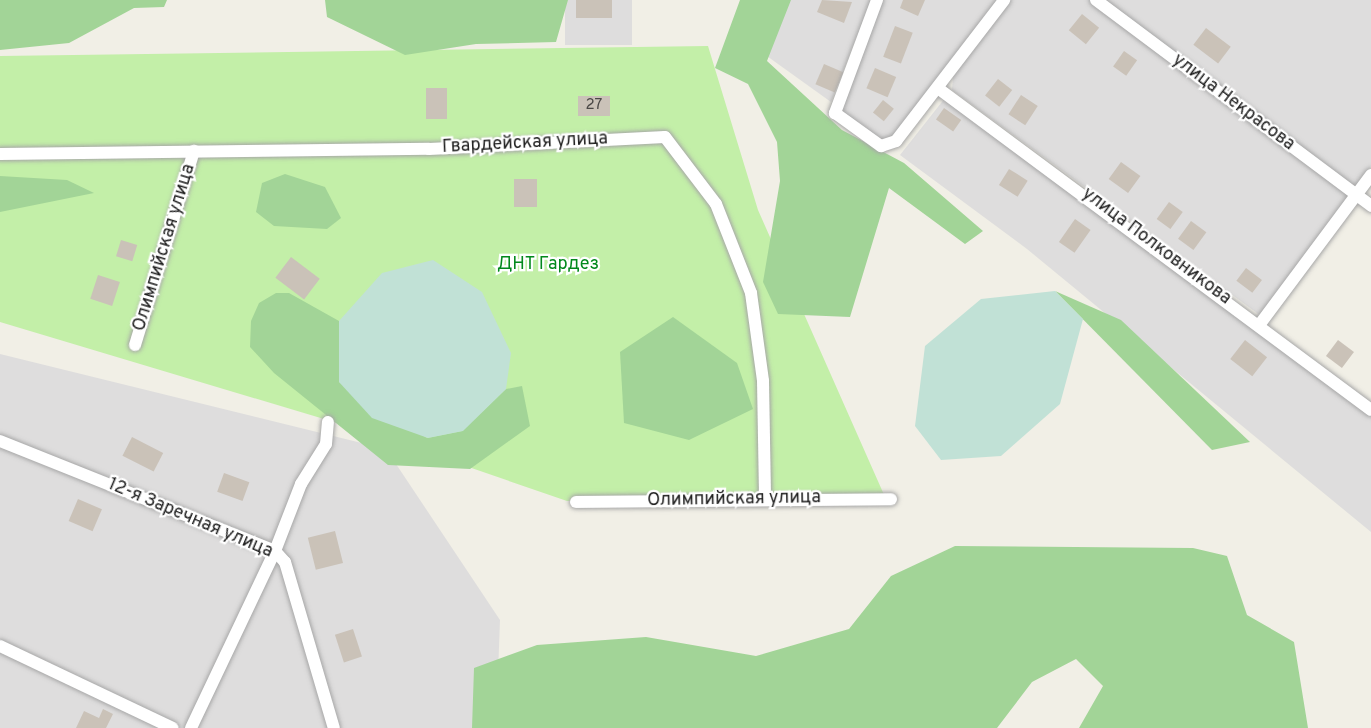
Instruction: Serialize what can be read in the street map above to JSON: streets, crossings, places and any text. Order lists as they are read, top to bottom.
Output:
{
  "streets": {
    "street": [
      "улица Некрасова",
      "Гвардейская улица",
      "улица Полковникова",
      "Олимпийская улица",
      "12-я Заречная улица"
    ]
  },
  "crossings": [
    ["Гвардейская улица", "Олимпийская улица"]
  ],
  "parks": ["ДНТ Гардез"],
  "house_numbers": ["27"]
}
